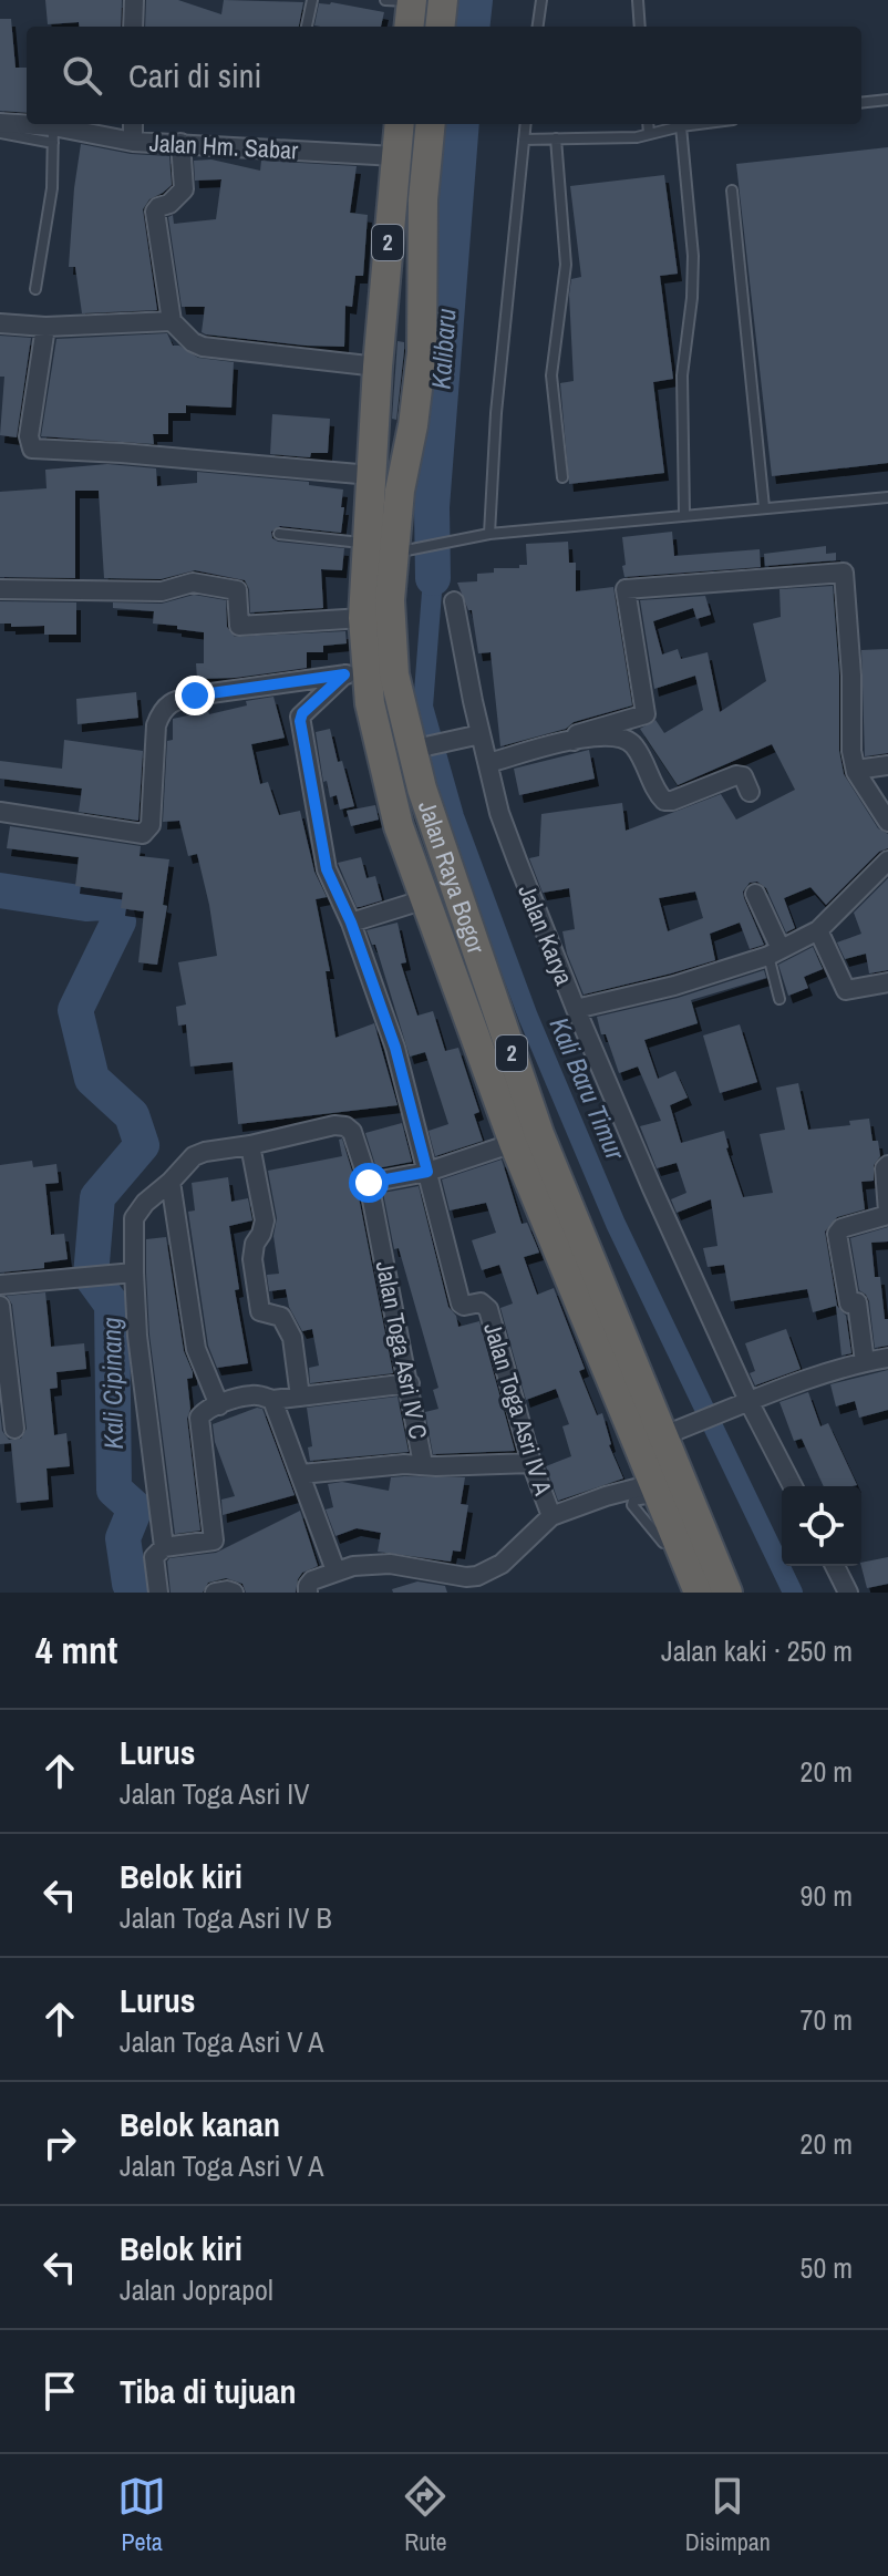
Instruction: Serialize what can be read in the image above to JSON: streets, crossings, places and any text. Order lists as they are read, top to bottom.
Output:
{
  "streets": {
    "highway": ["2", "Jalan Raya Bogor"],
    "street": [
      "Jalan Hm. Sabar",
      "Jalan Karya",
      "Jalan Toga Asri IV C",
      "Jalan Toga Asri IV A"
    ]
  },
  "crossings": [
    ["Jalan Hm. Sabar", "Jalan Raya Bogor"],
    ["Jalan Toga Asri IV C", "Jalan Toga Asri IV A"]
  ],
  "water": ["Kalibaru", "Kali Baru Timur", "Kali Cipinang"],
  "page": {
    "search": "Cari di sini",
    "heading": ["4 mnt", "Jalan kaki · 250 m"],
    "list": [
      ["Lurus", "Jalan Toga Asri IV", "20 m"],
      ["Belok kiri", "Jalan Toga Asri IV B", "90 m"],
      ["Lurus", "Jalan Toga Asri V A", "70 m"],
      ["Belok kanan", "Jalan Toga Asri V A", "20 m"],
      ["Belok kiri", "Jalan Joprapol", "50 m"],
      "Tiba di tujuan"
    ],
    "nav": ["Peta", "Rute", "Disimpan"]
  }
}
